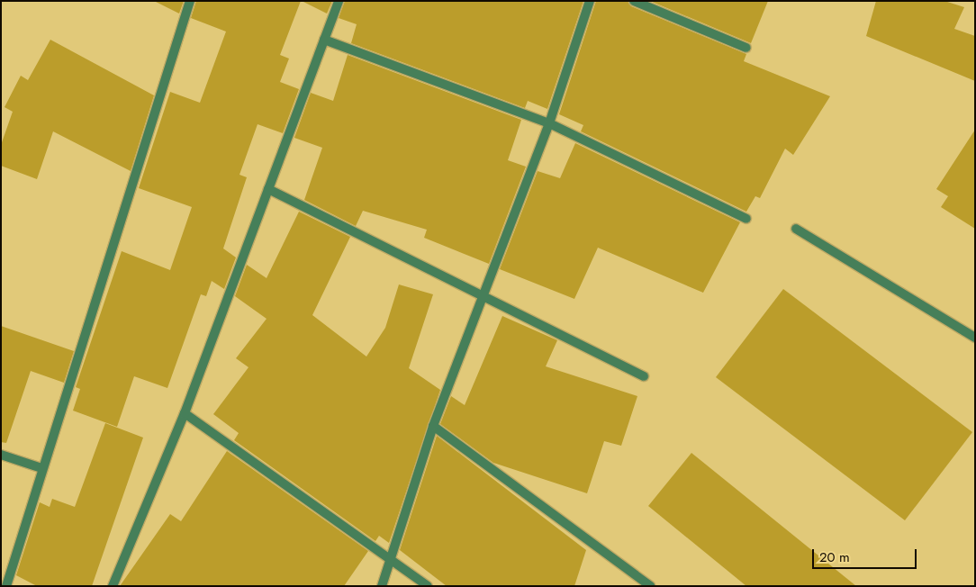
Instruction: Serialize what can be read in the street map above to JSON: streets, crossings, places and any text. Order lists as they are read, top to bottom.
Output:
{
  "scale_bar": "20 m"
}
